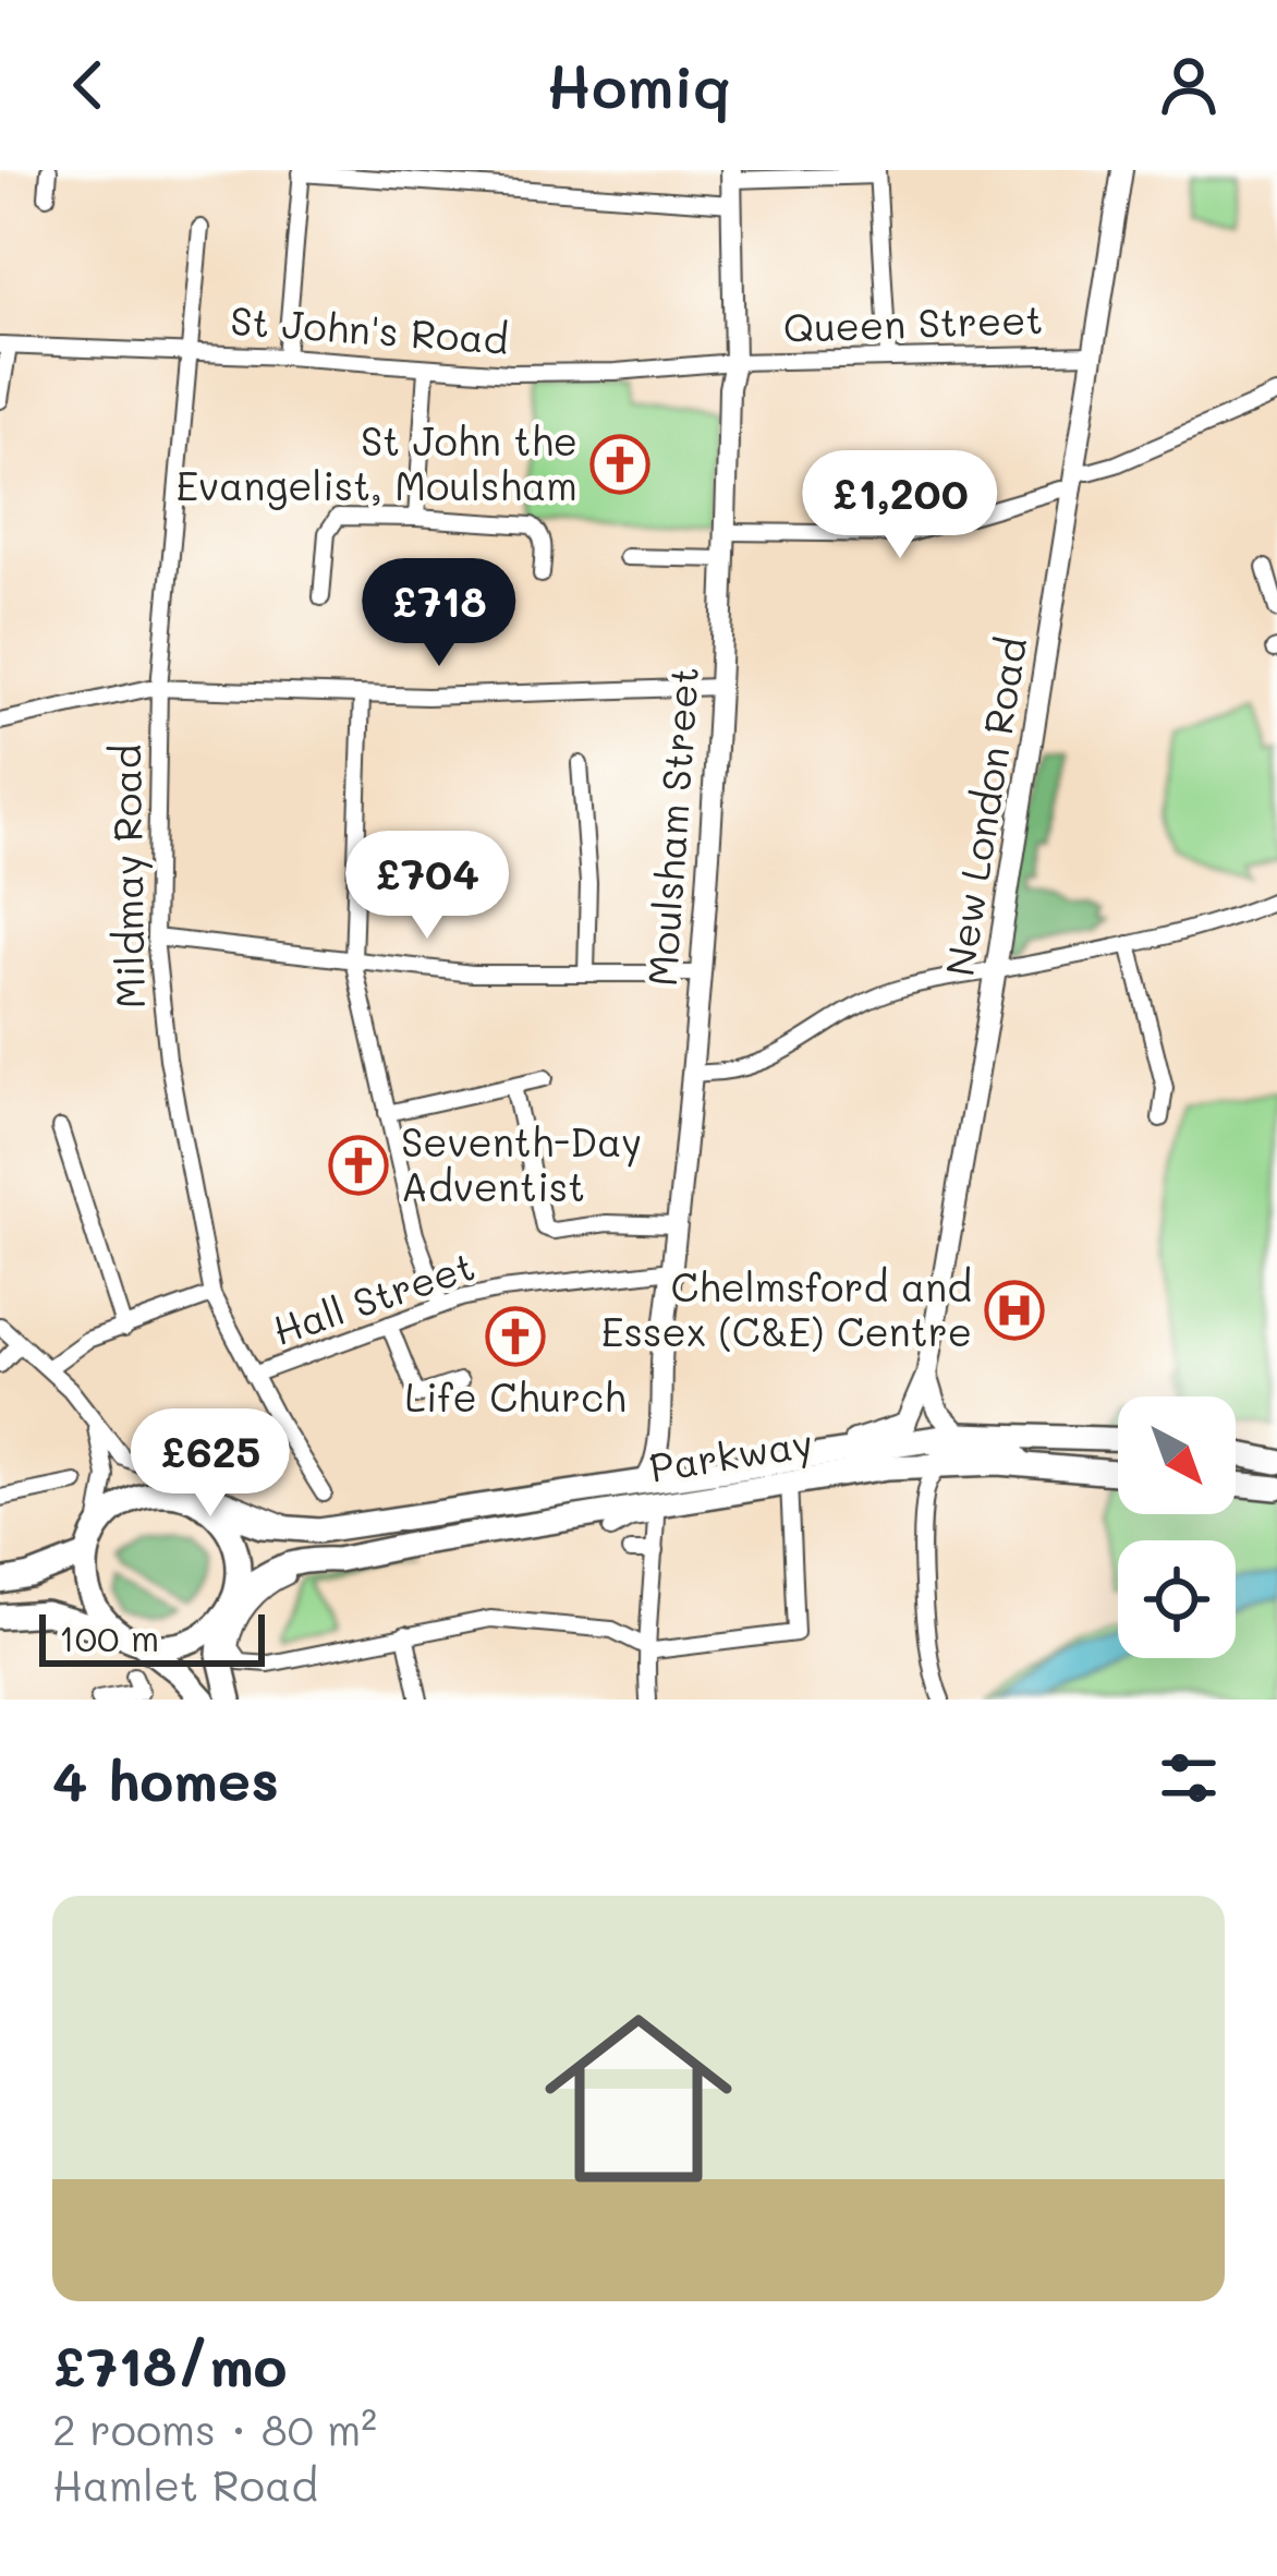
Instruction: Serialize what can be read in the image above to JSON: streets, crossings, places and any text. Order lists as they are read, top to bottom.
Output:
{
  "streets": {
    "main road": ["New London Road", "Moulsham Street", "Parkway"],
    "street": [
      "Queen Street",
      "St John's Road",
      "Mildmay Road",
      "Hall Street"
    ]
  },
  "crossings": [
    ["Queen Street", "St John's Road"],
    ["Queen Street", "New London Road"],
    ["Queen Street", "Moulsham Street"],
    ["St John's Road", "Moulsham Street"],
    ["St John's Road", "Mildmay Road"],
    ["New London Road", "Parkway"],
    ["Moulsham Street", "Hall Street"],
    ["Moulsham Street", "Parkway"],
    ["Mildmay Road", "Hall Street"]
  ],
  "places": {
    "church": ["St John the Evangelist, Moulsham", "Seventh-Day Adventist", "Life Church"],
    "hospital": ["Chelmsford and Essex (C&E) Centre"]
  },
  "scale_bar": "100 m",
  "north": "bottom right",
  "page": {
    "header": "Homiq",
    "price": [
      "£1,200",
      "£718",
      "£704",
      "£625"
    ],
    "scale": "100 m",
    "heading": "4 homes",
    "list": [
      {
        "name": "£718/mo",
        "note": "2 rooms · 80 m² · Hamlet Road"
      }
    ]
  }
}
